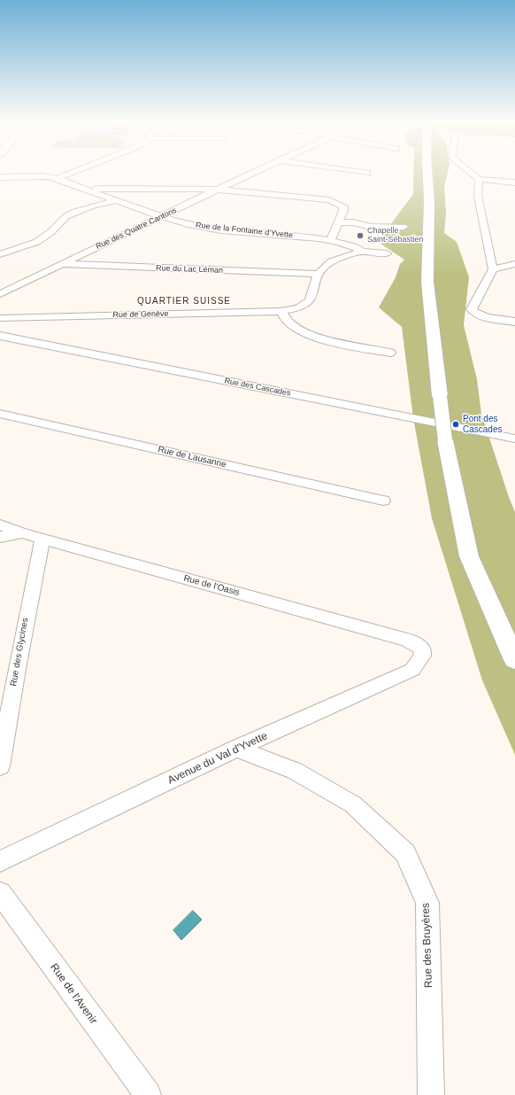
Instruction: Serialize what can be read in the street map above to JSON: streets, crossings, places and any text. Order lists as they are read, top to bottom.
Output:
{
  "streets": {
    "street": [
      "Rue des Quatre Cantons",
      "Rue de la Fontaine d’Yvette",
      "Rue du Lac Léman",
      "Rue de Genève",
      "Rue des Cascades",
      "Rue de Lausanne",
      "Rue de l’Oasis",
      "Rue des Glycines",
      "Avenue du Val d'Yvette",
      "Rue des Bruyères",
      "Rue de l'Avenir"
    ]
  },
  "crossings": [
    ["Rue des Quatre Cantons", "Rue de la Fontaine d’Yvette"],
    ["Rue des Quatre Cantons", "Rue du Lac Léman"],
    ["Rue du Lac Léman", "Rue de Genève"],
    ["Rue de l’Oasis", "Rue des Glycines"],
    ["Rue de l’Oasis", "Avenue du Val d'Yvette"],
    ["Avenue du Val d'Yvette", "Rue des Bruyères"]
  ],
  "districts": ["QUARTIER SUISSE"],
  "places": ["Chapelle Saint-Sébastien", "Pont des Cascades"]
}
